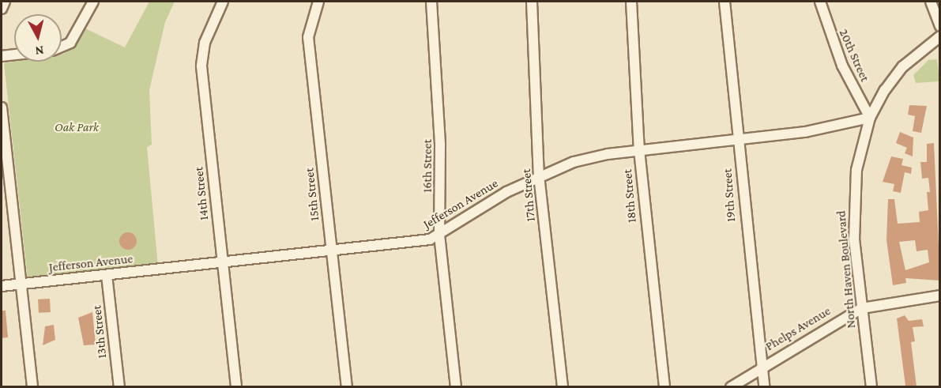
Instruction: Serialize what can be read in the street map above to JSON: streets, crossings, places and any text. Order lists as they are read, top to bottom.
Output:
{
  "streets": {
    "street": [
      "20th Street",
      "16th Street",
      "14th Street",
      "15th Street",
      "17th Street",
      "19th Street",
      "18th Street",
      "Jefferson Avenue",
      "North Haven Boulevard",
      "Phelps Avenue",
      "13th Street"
    ]
  },
  "crossings": [
    ["20th Street", "Jefferson Avenue"],
    ["20th Street", "North Haven Boulevard"],
    ["16th Street", "Jefferson Avenue"],
    ["14th Street", "Jefferson Avenue"],
    ["15th Street", "Jefferson Avenue"],
    ["17th Street", "Jefferson Avenue"],
    ["19th Street", "Jefferson Avenue"],
    ["19th Street", "Phelps Avenue"],
    ["18th Street", "Jefferson Avenue"],
    ["Jefferson Avenue", "North Haven Boulevard"],
    ["Jefferson Avenue", "13th Street"],
    ["North Haven Boulevard", "Phelps Avenue"]
  ],
  "parks": ["Oak Park"],
  "north": "bottom"
}
